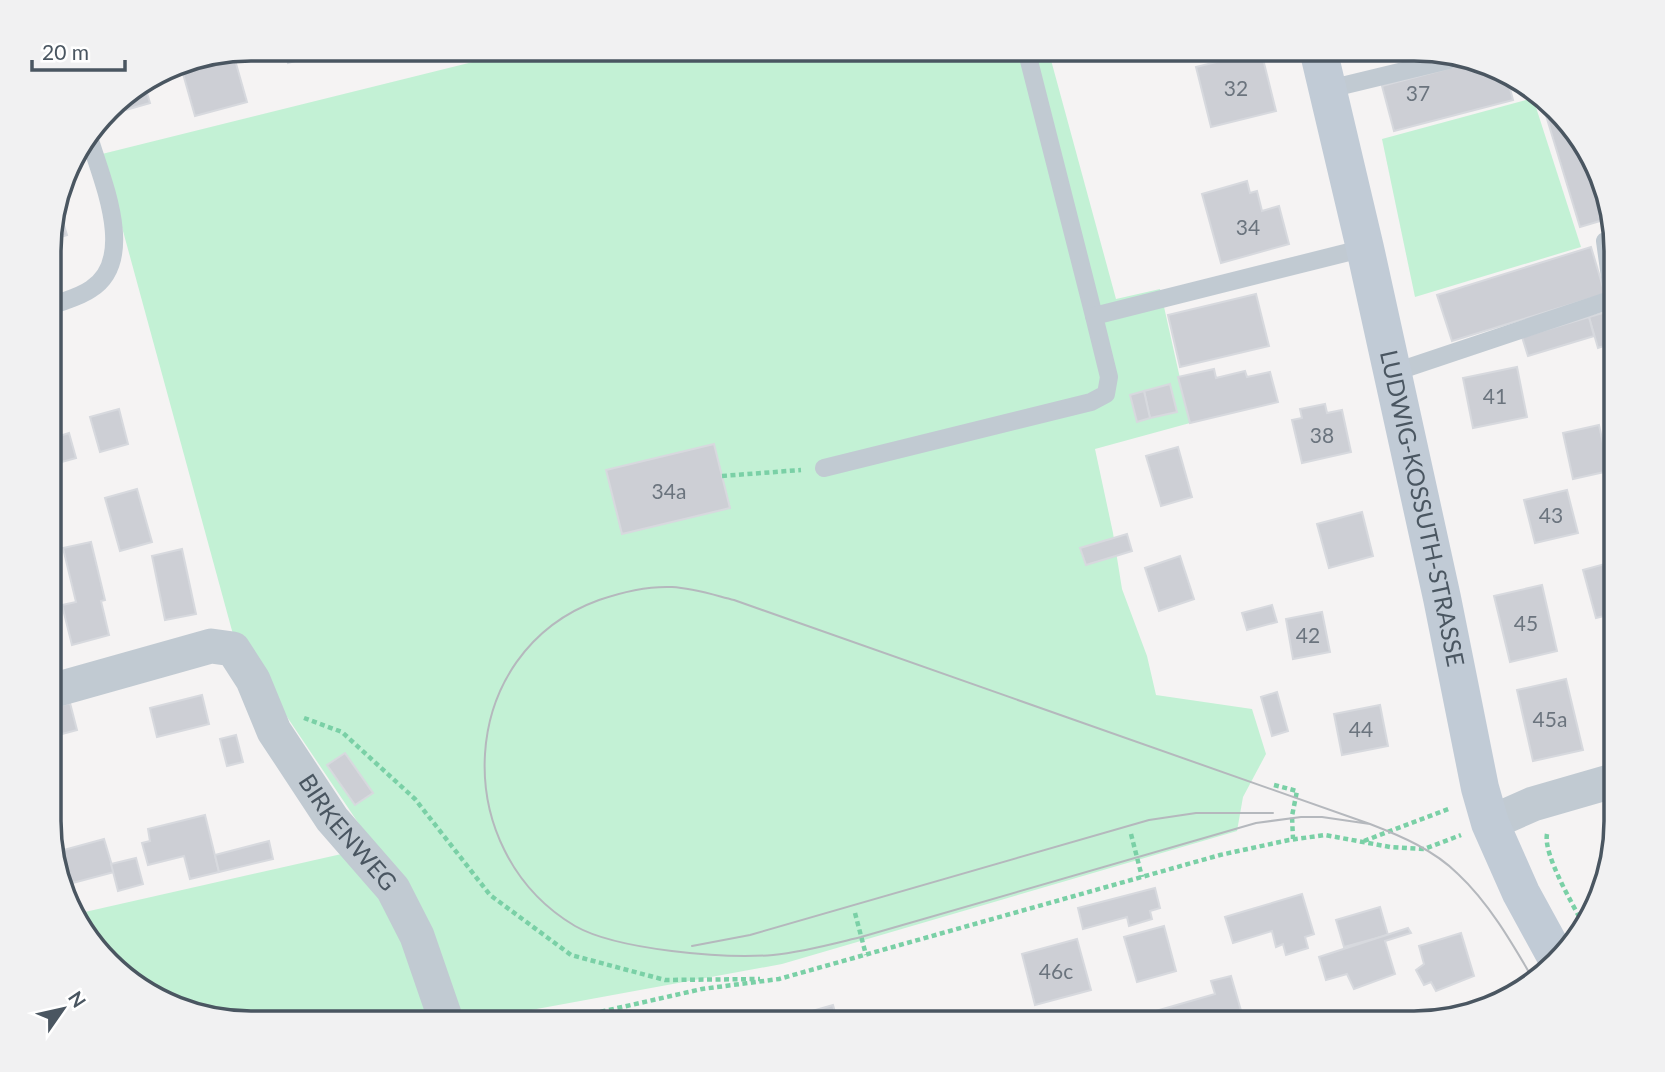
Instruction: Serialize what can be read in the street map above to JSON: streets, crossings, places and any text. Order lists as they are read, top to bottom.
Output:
{
  "streets": {
    "street": ["LUDWIG-KOSSUTH-STRASSE", "BIRKENWEG"]
  },
  "house_numbers": [
    "32",
    "37",
    "34",
    "41",
    "38",
    "34a",
    "43",
    "45",
    "42",
    "45a",
    "44",
    "46c"
  ],
  "scale_bar": "20 m",
  "north": "top right"
}
